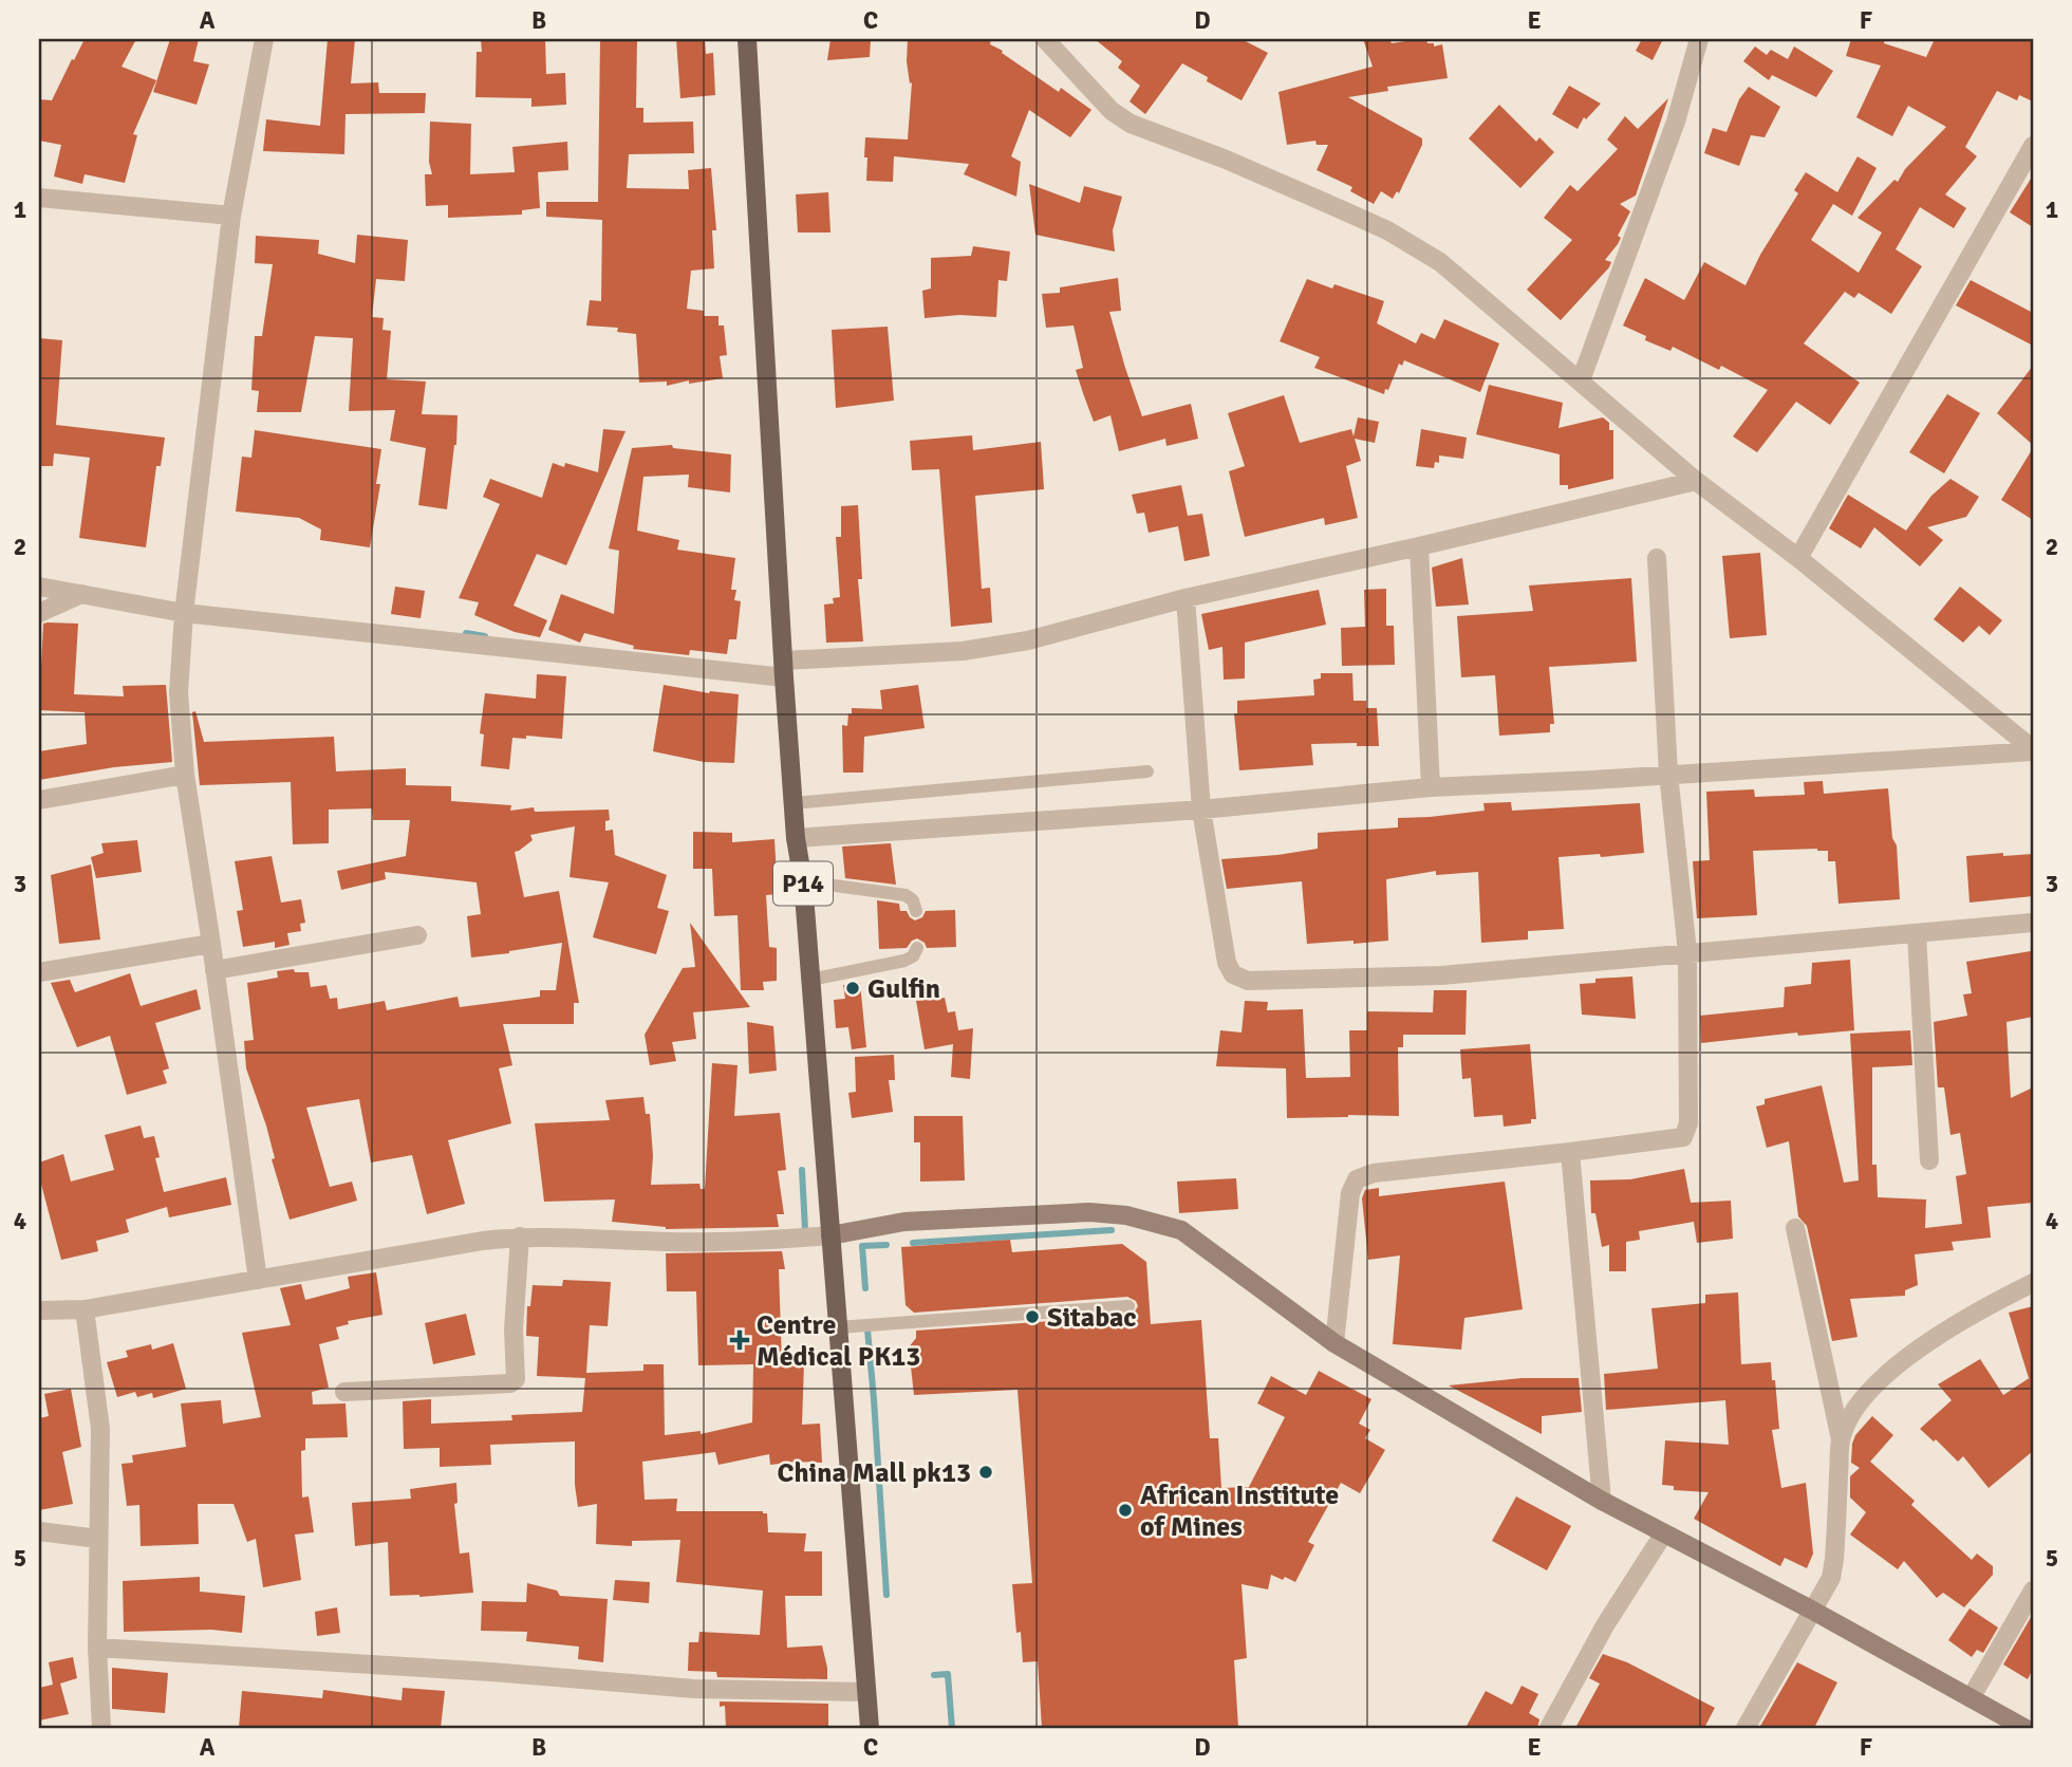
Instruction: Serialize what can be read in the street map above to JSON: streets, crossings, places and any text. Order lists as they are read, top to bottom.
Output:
{
  "streets": {
    "main road": ["P14"]
  },
  "places": {
    "other": [
      "Gulfin",
      "Sitabac",
      "China Mall pk13",
      "African Institute of Mines"
    ],
    "health": ["Centre Médical PK13"]
  },
  "grid": {
    "columns": [
      "A",
      "B",
      "C",
      "D",
      "E",
      "F"
    ],
    "rows": [
      "1",
      "2",
      "3",
      "4",
      "5"
    ]
  }
}
